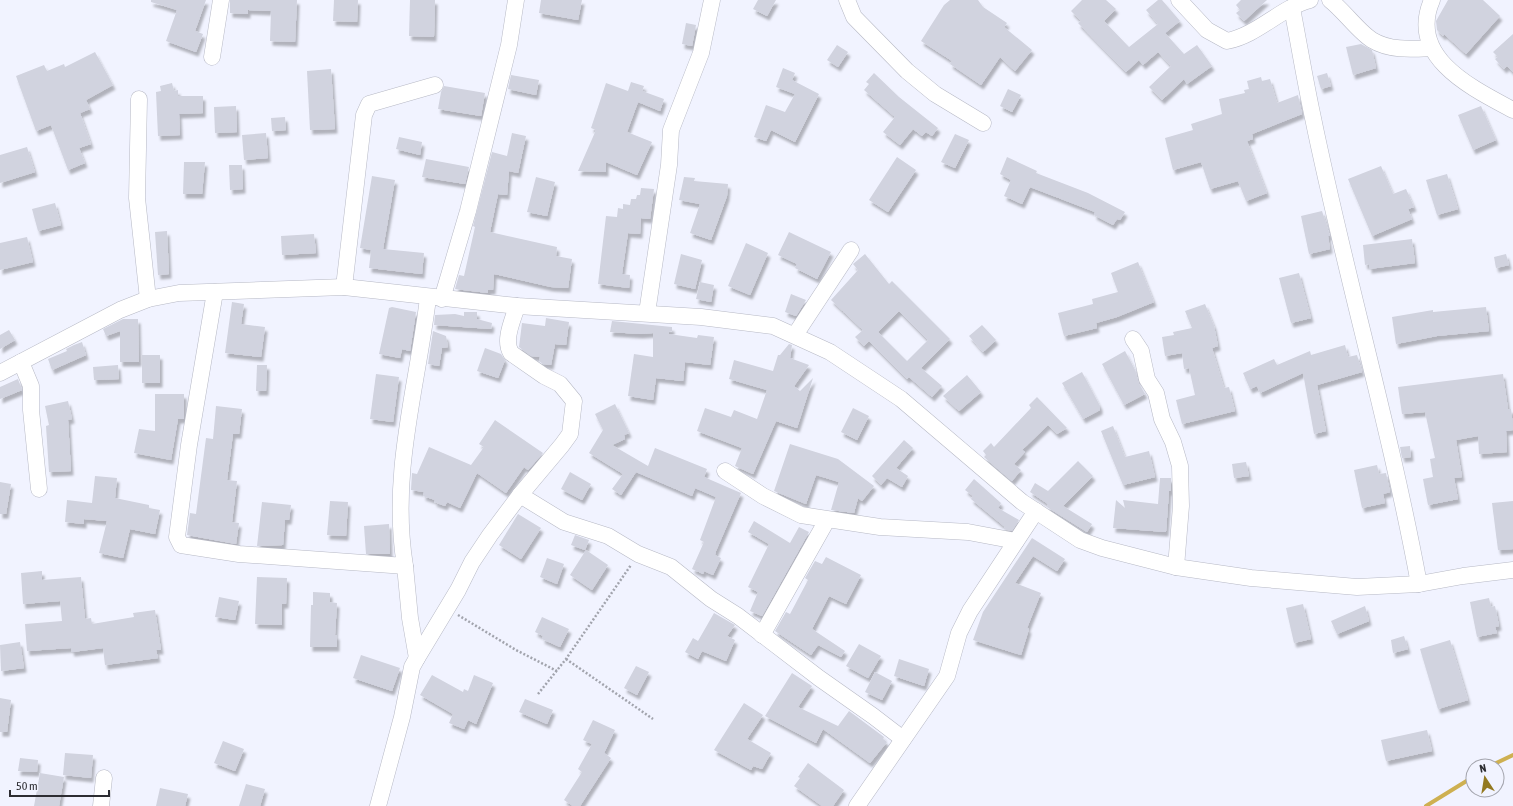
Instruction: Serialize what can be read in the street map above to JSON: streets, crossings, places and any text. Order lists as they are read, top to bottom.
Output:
{
  "scale_bar": "50 m",
  "north": "top"
}
